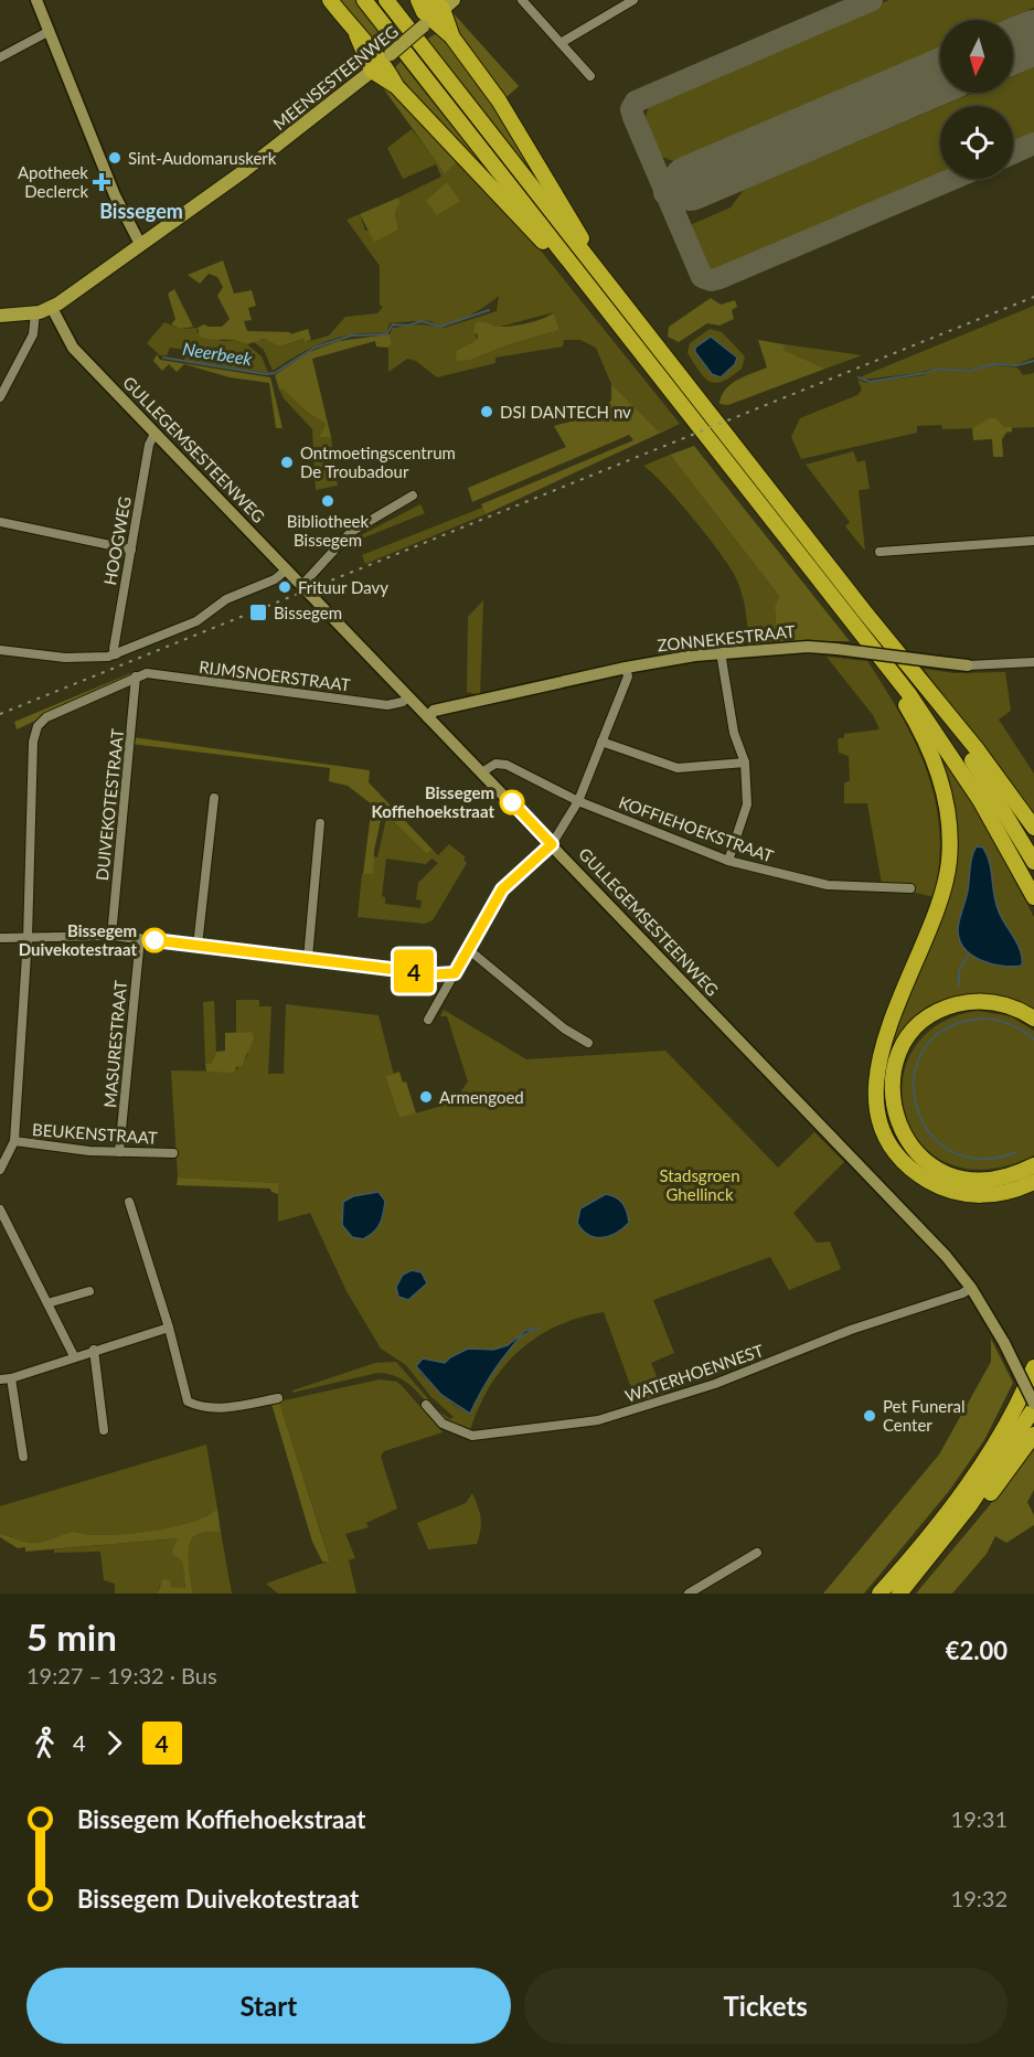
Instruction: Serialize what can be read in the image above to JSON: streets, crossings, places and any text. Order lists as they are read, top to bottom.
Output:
{
  "streets": {
    "main road": ["MEENSESTEENWEG"],
    "street": [
      "GULLEGEMSESTEENWEG",
      "HOOGWEG",
      "ZONNEKESTRAAT",
      "RIJMSNOERSTRAAT",
      "DUIVEKOTESTRAAT",
      "KOFFIEHOEKSTRAAT",
      "MASURESTRAAT",
      "BEUKENSTRAAT",
      "WATERHOENNEST"
    ]
  },
  "crossings": [
    ["GULLEGEMSESTEENWEG", "HOOGWEG"],
    ["GULLEGEMSESTEENWEG", "ZONNEKESTRAAT"],
    ["GULLEGEMSESTEENWEG", "RIJMSNOERSTRAAT"],
    ["GULLEGEMSESTEENWEG", "KOFFIEHOEKSTRAAT"],
    ["GULLEGEMSESTEENWEG", "WATERHOENNEST"],
    ["RIJMSNOERSTRAAT", "DUIVEKOTESTRAAT"],
    ["MASURESTRAAT", "BEUKENSTRAAT"]
  ],
  "districts": ["Bissegem"],
  "water": ["Neerbeek"],
  "parks": ["Stadsgroen Ghellinck"],
  "places": {
    "other": [
      "Sint-Audomaruskerk",
      "DSI DANTECH nv",
      "Ontmoetingscentrum De Troubadour",
      "Bibliotheek Bissegem",
      "Frituur Davy",
      "Bissegem Koffiehoekstraat",
      "Bissegem Duivekotestraat",
      "Armengoed",
      "Pet Funeral Center"
    ],
    "health": ["Apotheek Declerck"],
    "transit": ["Bissegem"]
  },
  "lines": ["bus line 4"],
  "north": "bottom",
  "page": {
    "on_map": "4",
    "heading": ["5 min", "19:27 – 19:32 · Bus", "€2.00"],
    "legs": ["4", "4"],
    "list": [
      {
        "name": "Bissegem Koffiehoekstraat",
        "value": "19:31"
      },
      {
        "name": "Bissegem Duivekotestraat",
        "value": "19:32"
      }
    ],
    "buttons": ["Start", "Tickets"]
  }
}
